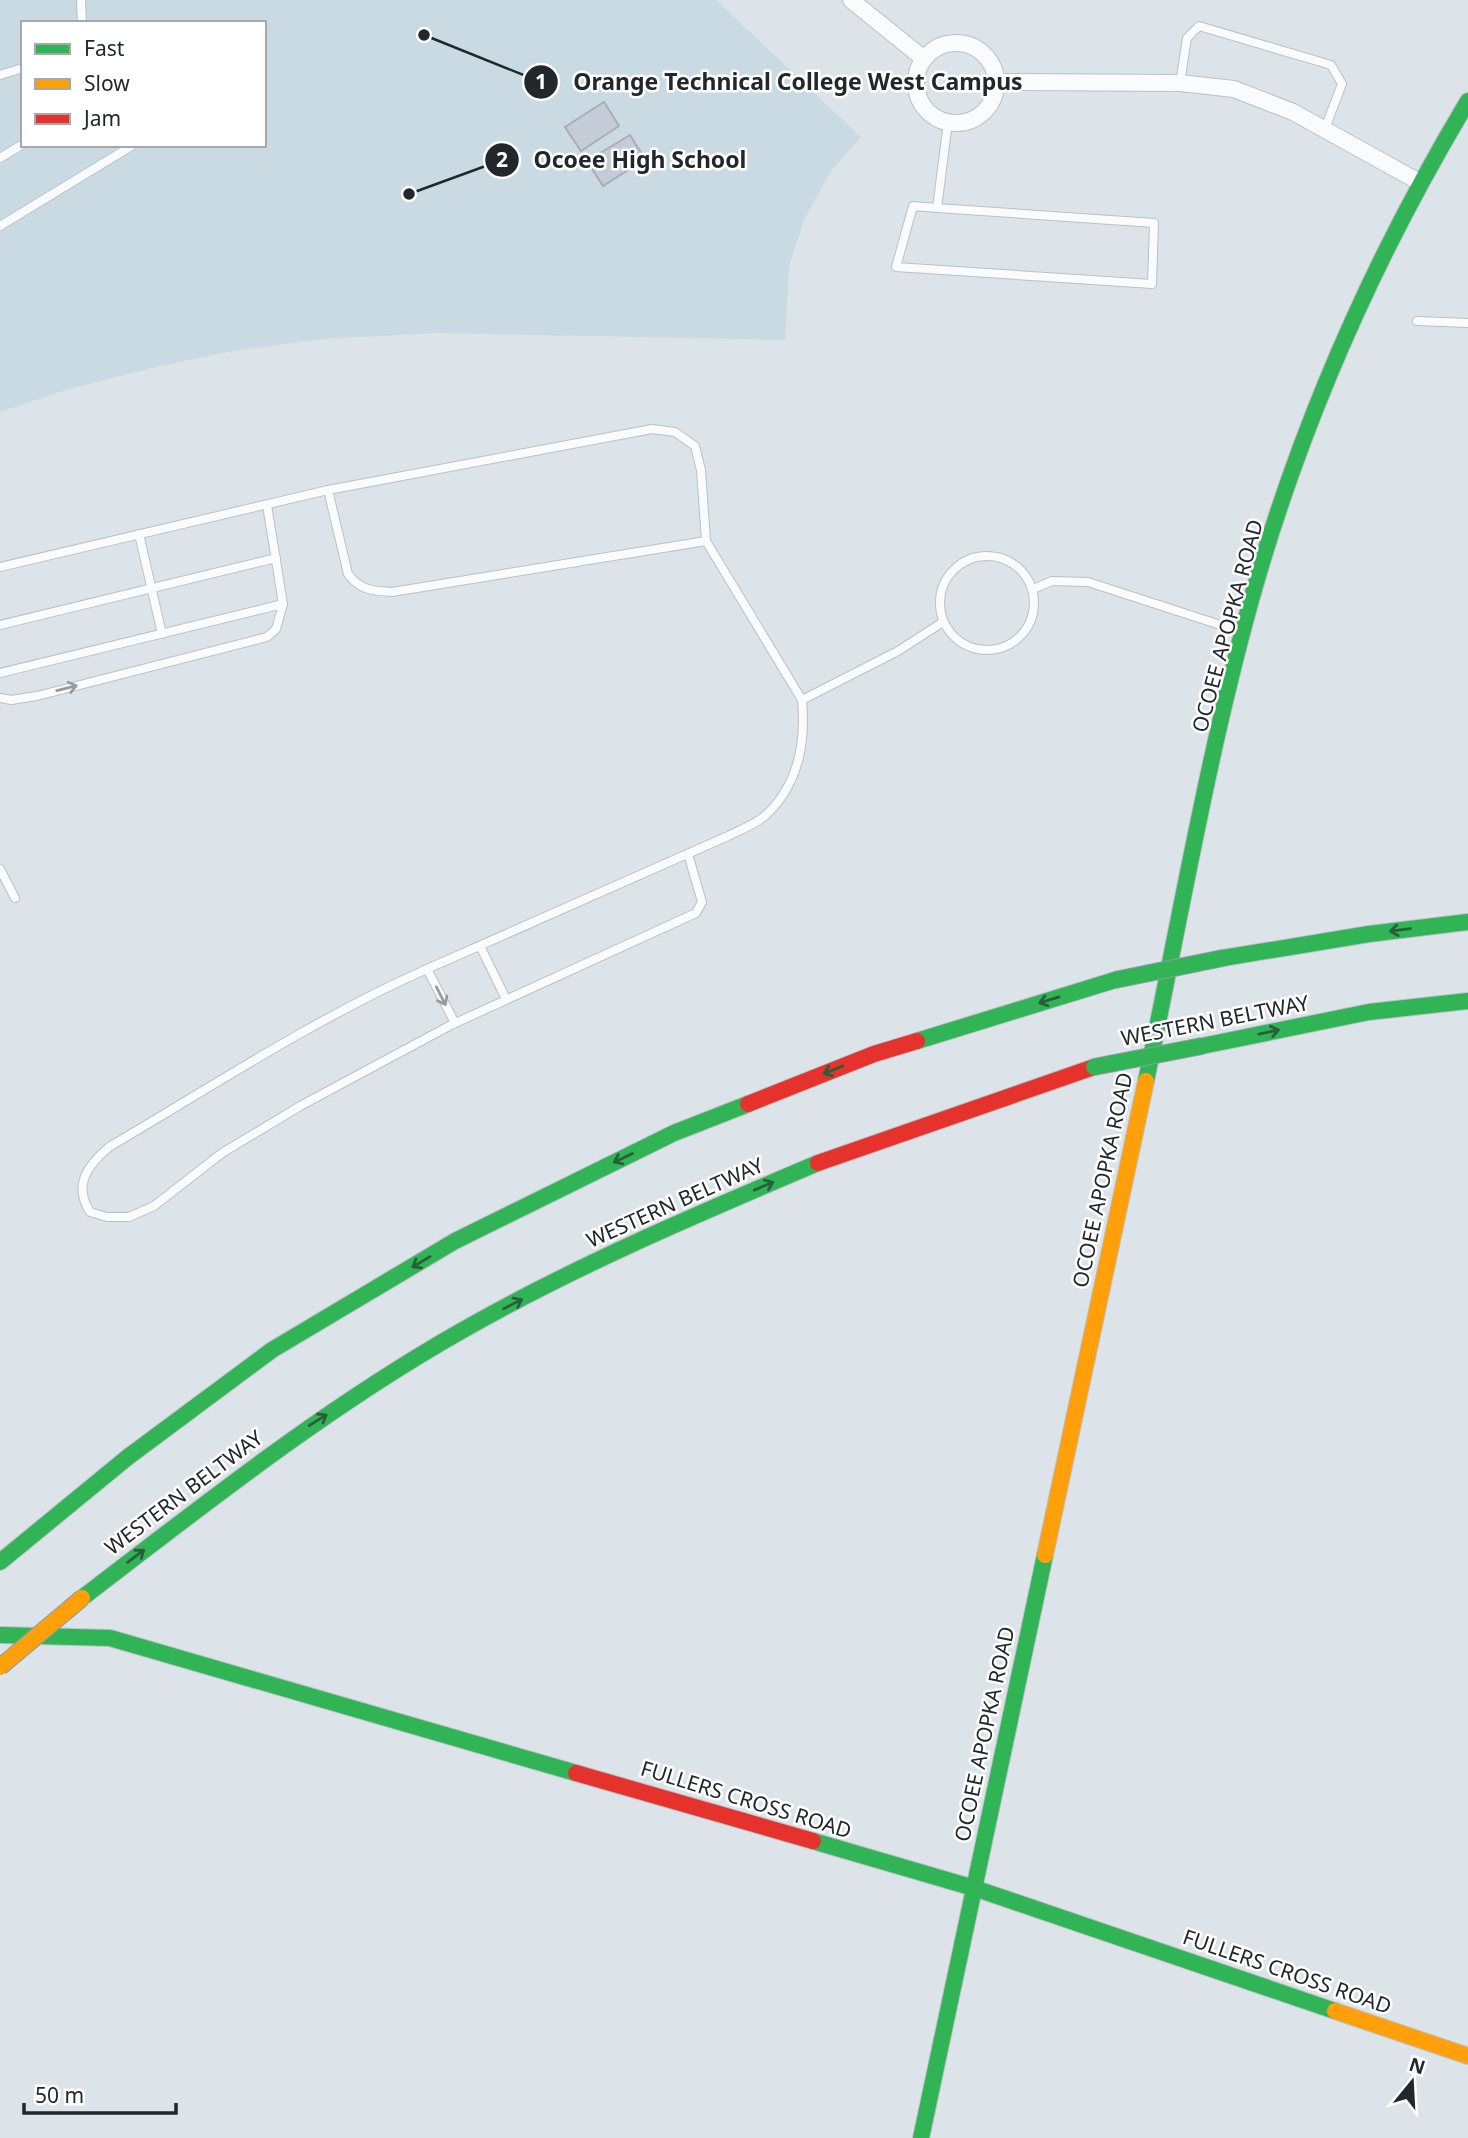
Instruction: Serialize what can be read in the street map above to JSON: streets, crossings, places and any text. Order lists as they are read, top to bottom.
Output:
{
  "streets": {
    "main road": ["OCOEE APOPKA ROAD", "WESTERN BELTWAY", "FULLERS CROSS ROAD"]
  },
  "crossings": [
    ["OCOEE APOPKA ROAD", "FULLERS CROSS ROAD"]
  ],
  "places": ["Orange Technical College West Campus", "Ocoee High School"],
  "legend": ["Fast", "Slow", "Jam"],
  "scale_bar": "50 m",
  "north": "top"
}
